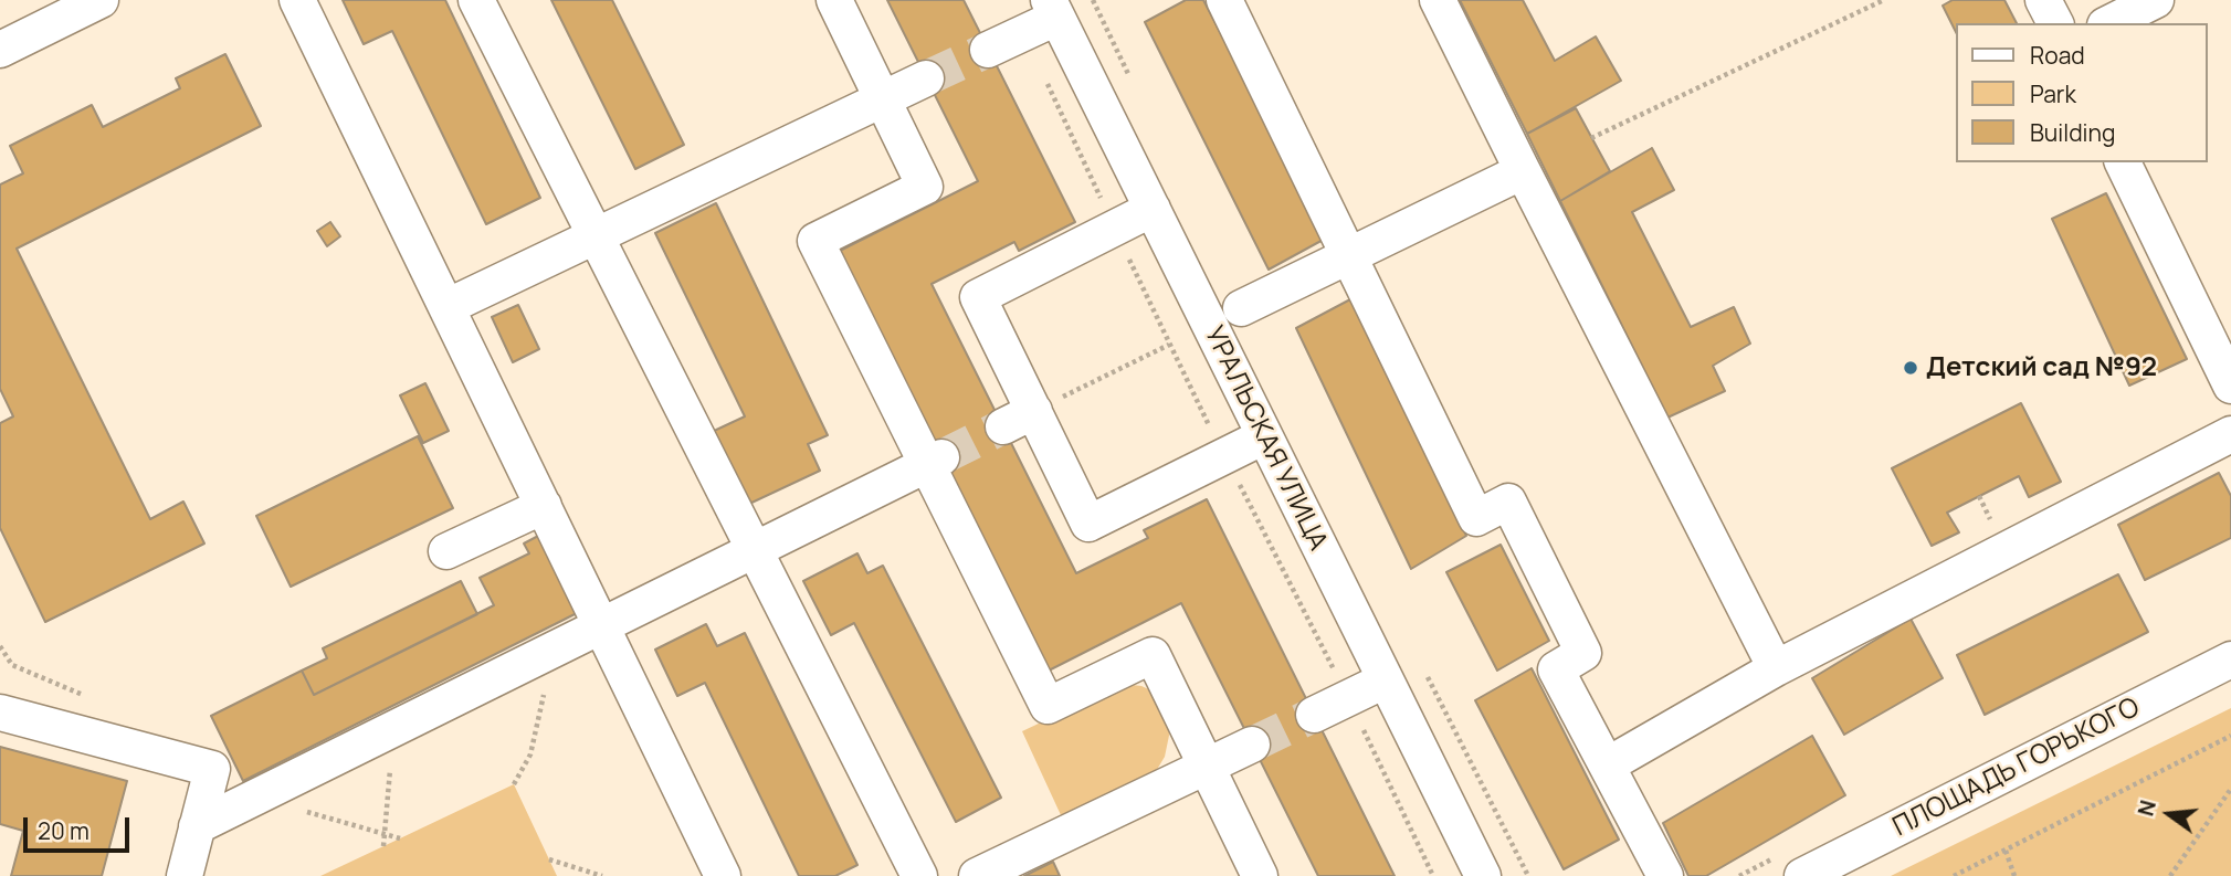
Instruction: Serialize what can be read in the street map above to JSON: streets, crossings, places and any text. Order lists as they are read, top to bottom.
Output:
{
  "streets": {
    "street": ["УРАЛЬСКАЯ УЛИЦА", "ПЛОЩАДЬ ГОРЬКОГО"]
  },
  "places": ["Детский сад №92"],
  "legend": ["Road", "Park", "Building"],
  "scale_bar": "20 m",
  "north": "left"
}
